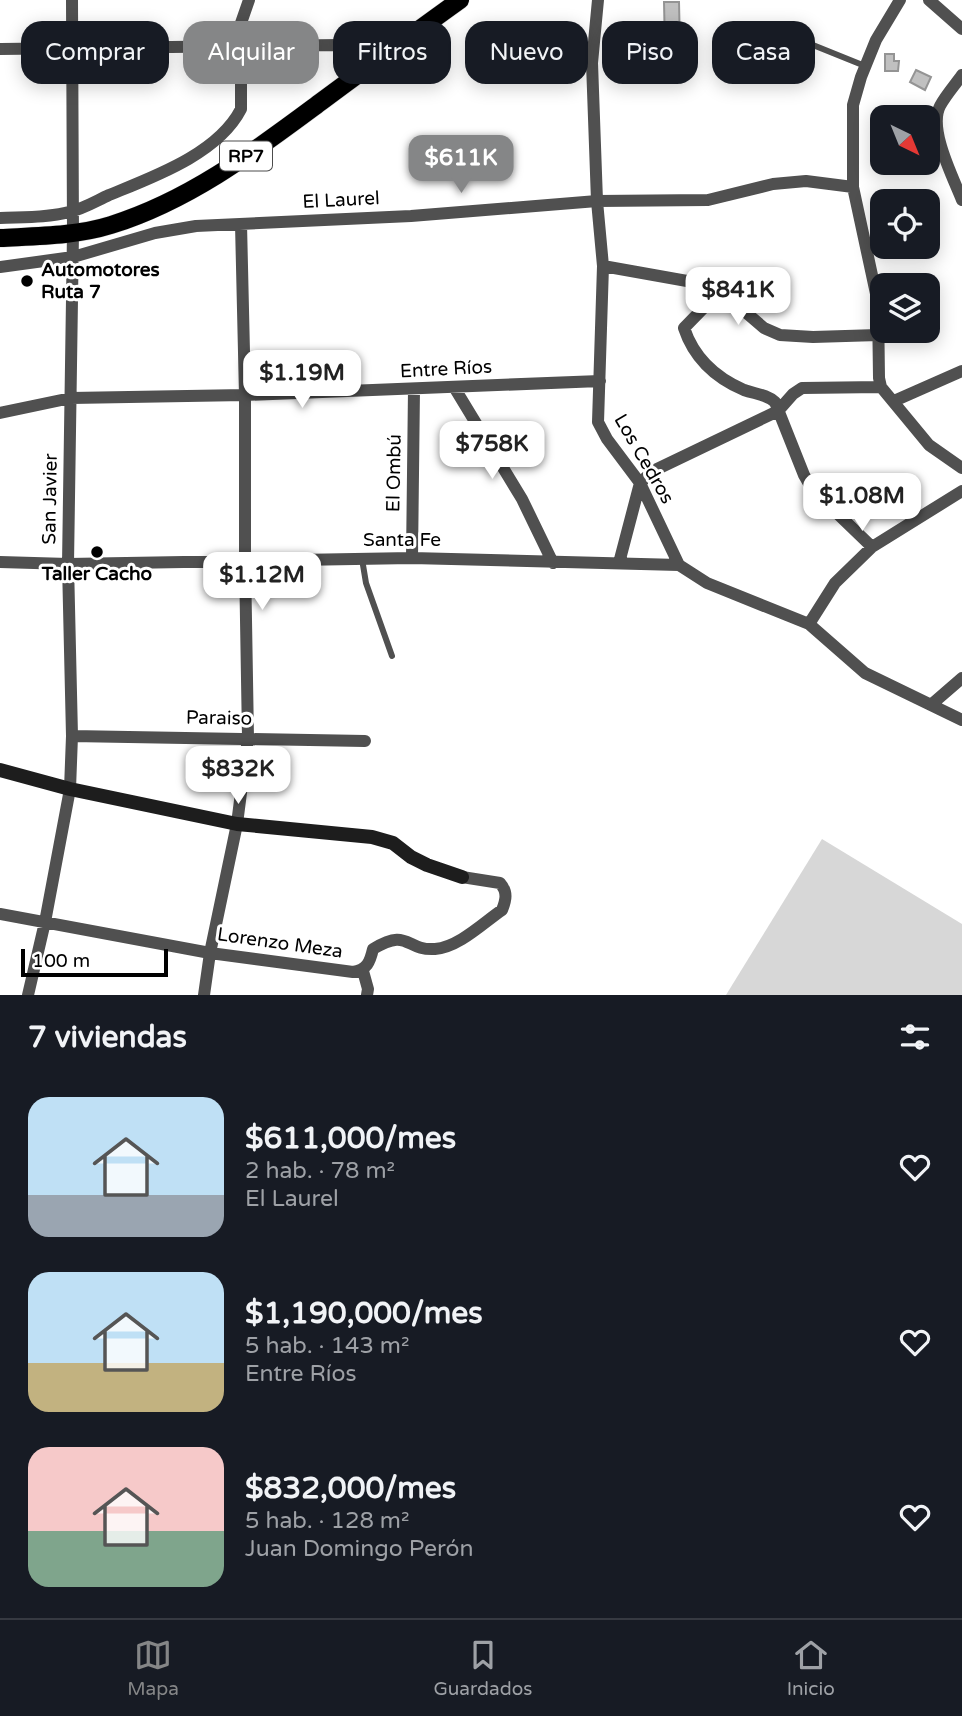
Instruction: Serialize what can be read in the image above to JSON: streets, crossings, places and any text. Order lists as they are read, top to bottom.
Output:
{
  "streets": {
    "main road": ["RP7"],
    "street": [
      "El Laurel",
      "Entre Ríos",
      "Los Cedros",
      "El Ombú",
      "San Javier",
      "Santa Fe",
      "Paraiso",
      "Lorenzo Meza"
    ]
  },
  "crossings": [
    ["RP7", "San Javier"],
    ["El Laurel", "Los Cedros"],
    ["El Laurel", "San Javier"],
    ["Entre Ríos", "Los Cedros"],
    ["Entre Ríos", "El Ombú"],
    ["Entre Ríos", "San Javier"],
    ["Los Cedros", "Santa Fe"],
    ["El Ombú", "Santa Fe"],
    ["San Javier", "Santa Fe"],
    ["San Javier", "Paraiso"],
    ["San Javier", "Lorenzo Meza"]
  ],
  "places": ["Automotores Ruta 7", "Taller Cacho"],
  "scale_bar": "100 m",
  "north": "bottom right",
  "page": {
    "chip": [
      "Comprar",
      "Alquilar",
      "Filtros",
      "Nuevo",
      "Piso",
      "Casa"
    ],
    "price": [
      "$611K",
      "$841K",
      "$1.19M",
      "$758K",
      "$1.08M",
      "$1.12M",
      "$832K"
    ],
    "scale": "100 m",
    "heading": "7 viviendas",
    "list": [
      {
        "name": "$611,000/mes",
        "note": "2 hab. · 78 m² · El Laurel"
      },
      {
        "name": "$1,190,000/mes",
        "note": "5 hab. · 143 m² · Entre Ríos"
      },
      {
        "name": "$832,000/mes",
        "note": "5 hab. · 128 m² · Juan Domingo Perón"
      }
    ],
    "tabs": ["Mapa", "Guardados", "Inicio"]
  }
}
